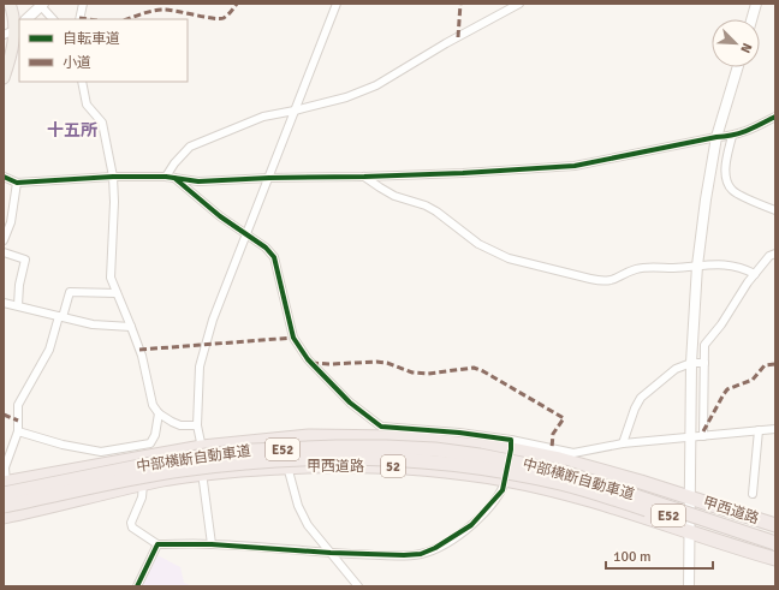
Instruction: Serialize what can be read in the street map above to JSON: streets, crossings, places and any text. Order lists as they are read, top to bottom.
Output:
{
  "streets": {
    "highway": [
      "E52",
      "中部横断自動車道",
      "甲西道路",
      "52"
    ]
  },
  "crossings": [
    ["中部横断自動車道", "甲西道路"]
  ],
  "districts": ["十五所"],
  "legend": ["自転車道", "小道"],
  "scale_bar": "100 m",
  "north": "bottom right"
}
